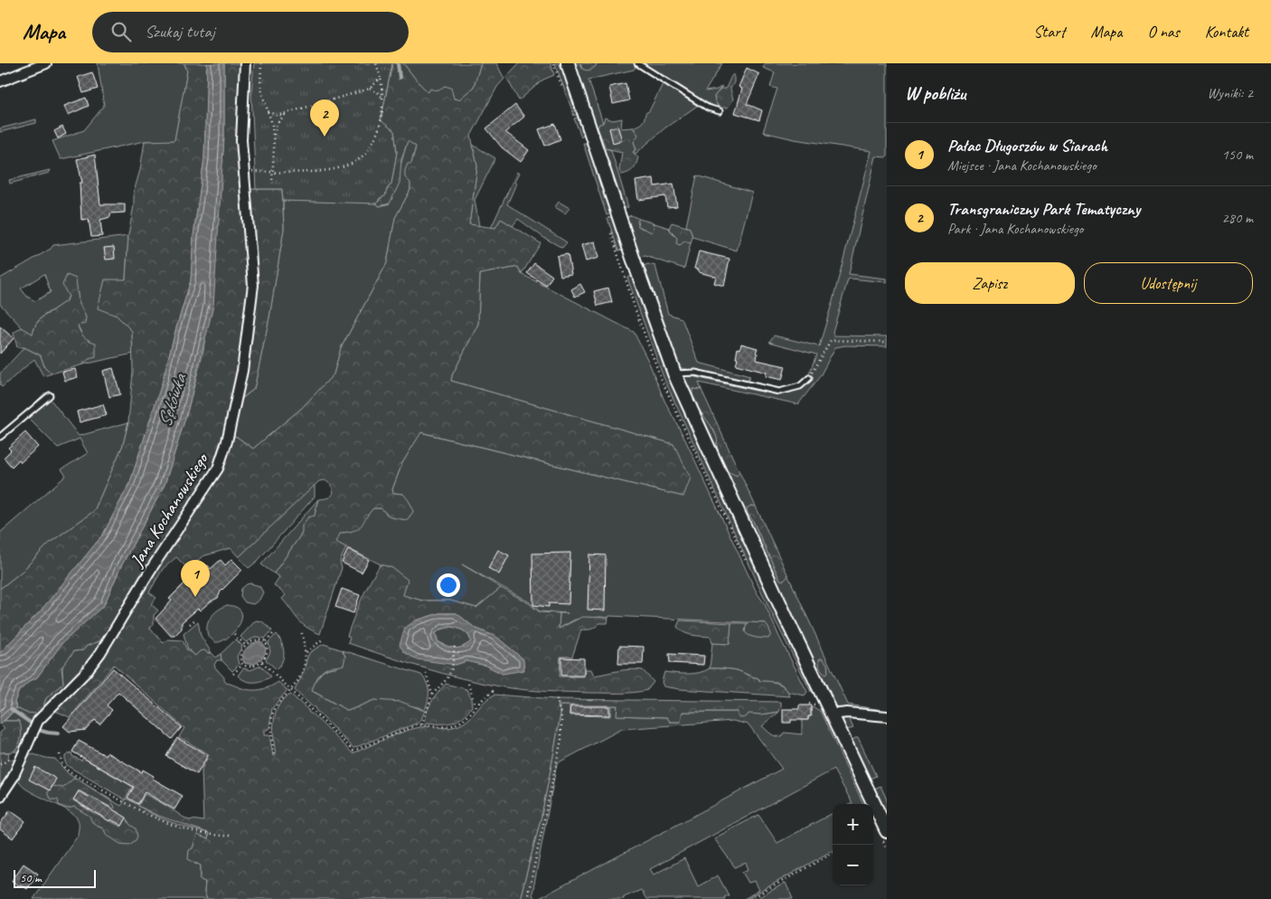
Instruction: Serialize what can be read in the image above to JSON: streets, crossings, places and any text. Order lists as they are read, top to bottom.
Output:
{
  "streets": {
    "street": ["Jana Kochanowskiego"]
  },
  "water": ["Sękówka"],
  "scale_bar": "50 m",
  "page": {
    "header": "Mapa",
    "search": "Szukaj tutaj",
    "nav": [
      "Start",
      "Mapa",
      "O nas",
      "Kontakt"
    ],
    "heading": ["W pobliżu", "Wyniki: 2"],
    "pins": ["2", "1"],
    "list": [
      {
        "mark": "1",
        "name": "Pałac Długoszów w Siarach",
        "note": "Miejsce · Jana Kochanowskiego",
        "value": "150 m"
      },
      {
        "mark": "2",
        "name": "Transgraniczny Park Tematyczny",
        "note": "Park · Jana Kochanowskiego",
        "value": "280 m"
      }
    ],
    "buttons": ["Zapisz", "Udostępnij"],
    "map_buttons": ["+", "−"],
    "scale": "50 m"
  }
}
